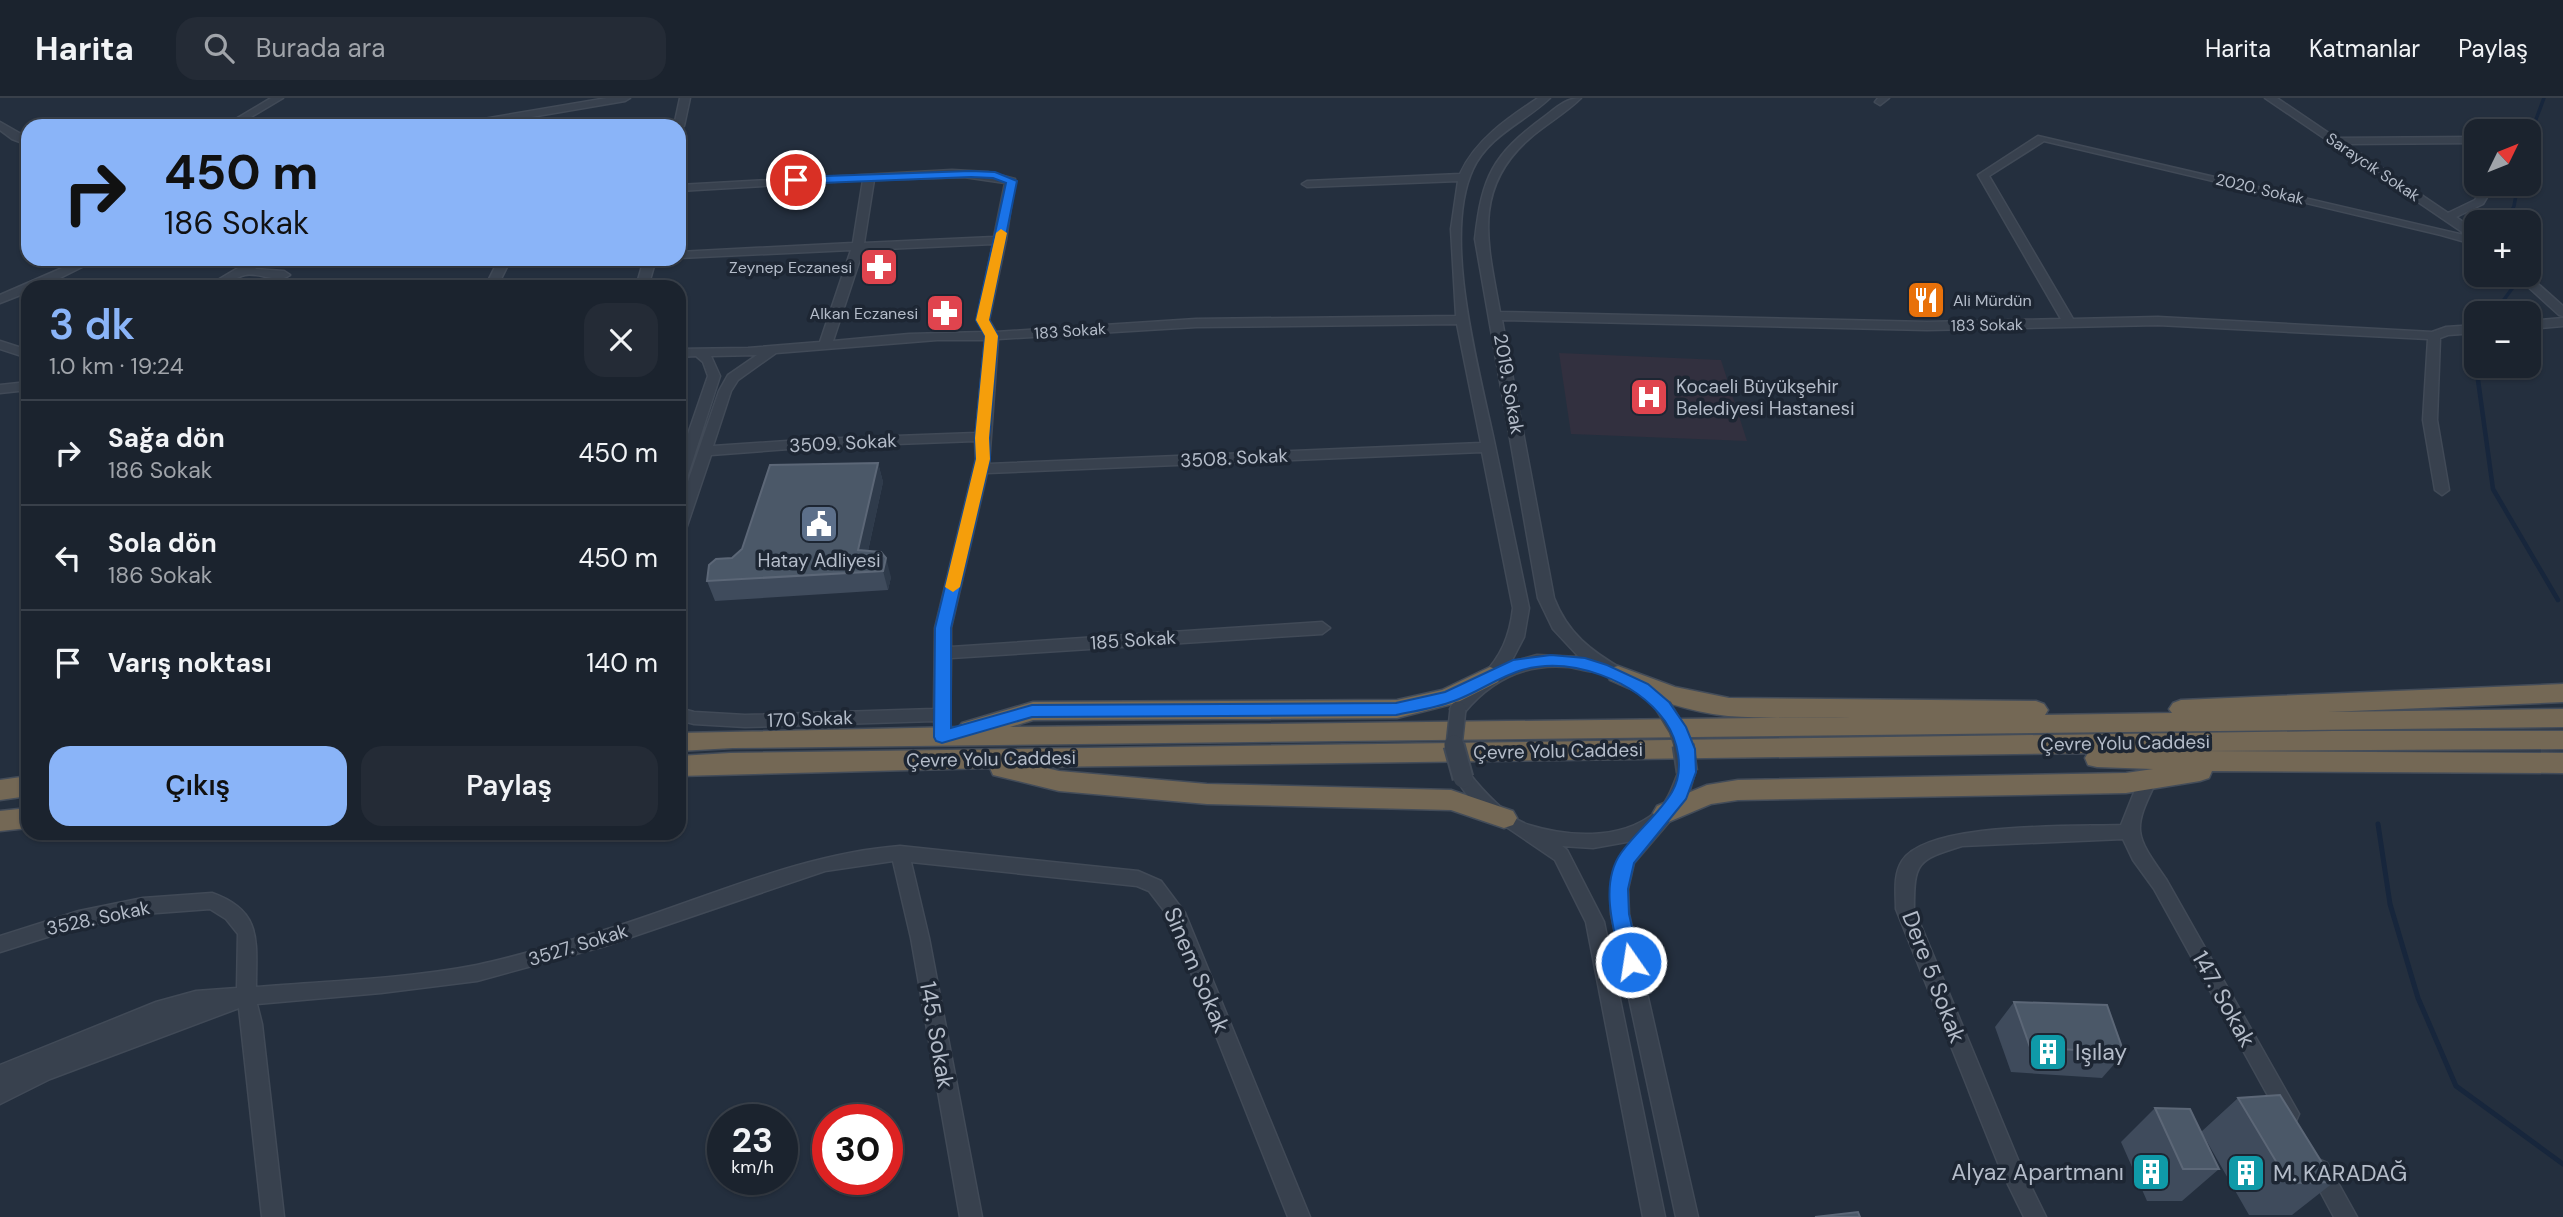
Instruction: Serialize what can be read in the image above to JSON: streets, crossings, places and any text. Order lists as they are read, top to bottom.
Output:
{
  "streets": {
    "highway": ["Çevre Yolu Caddesi"],
    "street": [
      "Saraycık Sokak",
      "2020. Sokak",
      "183 Sokak",
      "2019. Sokak",
      "3509. Sokak",
      "3508. Sokak",
      "185 Sokak",
      "170 Sokak",
      "3528. Sokak",
      "3527. Sokak",
      "Sinem Sokak",
      "Dere 5 Sokak",
      "147. Sokak",
      "145. Sokak"
    ]
  },
  "crossings": [
    ["2020. Sokak", "183 Sokak"],
    ["183 Sokak", "2019. Sokak"],
    ["2019. Sokak", "3508. Sokak"],
    ["170 Sokak", "Çevre Yolu Caddesi"],
    ["3528. Sokak", "3527. Sokak"],
    ["3527. Sokak", "Sinem Sokak"],
    ["3527. Sokak", "145. Sokak"],
    ["Sinem Sokak", "145. Sokak"],
    ["Dere 5 Sokak", "147. Sokak"]
  ],
  "places": {
    "pharmacy": ["Zeynep Eczanesi", "Alkan Eczanesi"],
    "restaurant": ["Ali Mürdün"],
    "hospital": ["Kocaeli Büyükşehir Belediyesi Hastanesi"],
    "public building": ["Hatay Adliyesi"],
    "building": ["Işılay", "Alyaz Apartmanı", "M. KARADAĞ"]
  },
  "north": "top right",
  "page": {
    "header": "Harita",
    "search": "Burada ara",
    "nav": ["Harita", "Katmanlar", "Paylaş"],
    "map_buttons": ["+", "−"],
    "turn": ["450 m", "186 Sokak"],
    "heading": ["3 dk", "1.0 km · 19:24"],
    "list": [
      {
        "name": "Sağa dön",
        "note": "186 Sokak",
        "value": "450 m"
      },
      {
        "name": "Sola dön",
        "note": "186 Sokak",
        "value": "450 m"
      },
      {
        "name": "Varış noktası",
        "value": "140 m"
      }
    ],
    "buttons": ["Çıkış", "Paylaş"],
    "speed": "23 km/h",
    "limit": "30"
  }
}
